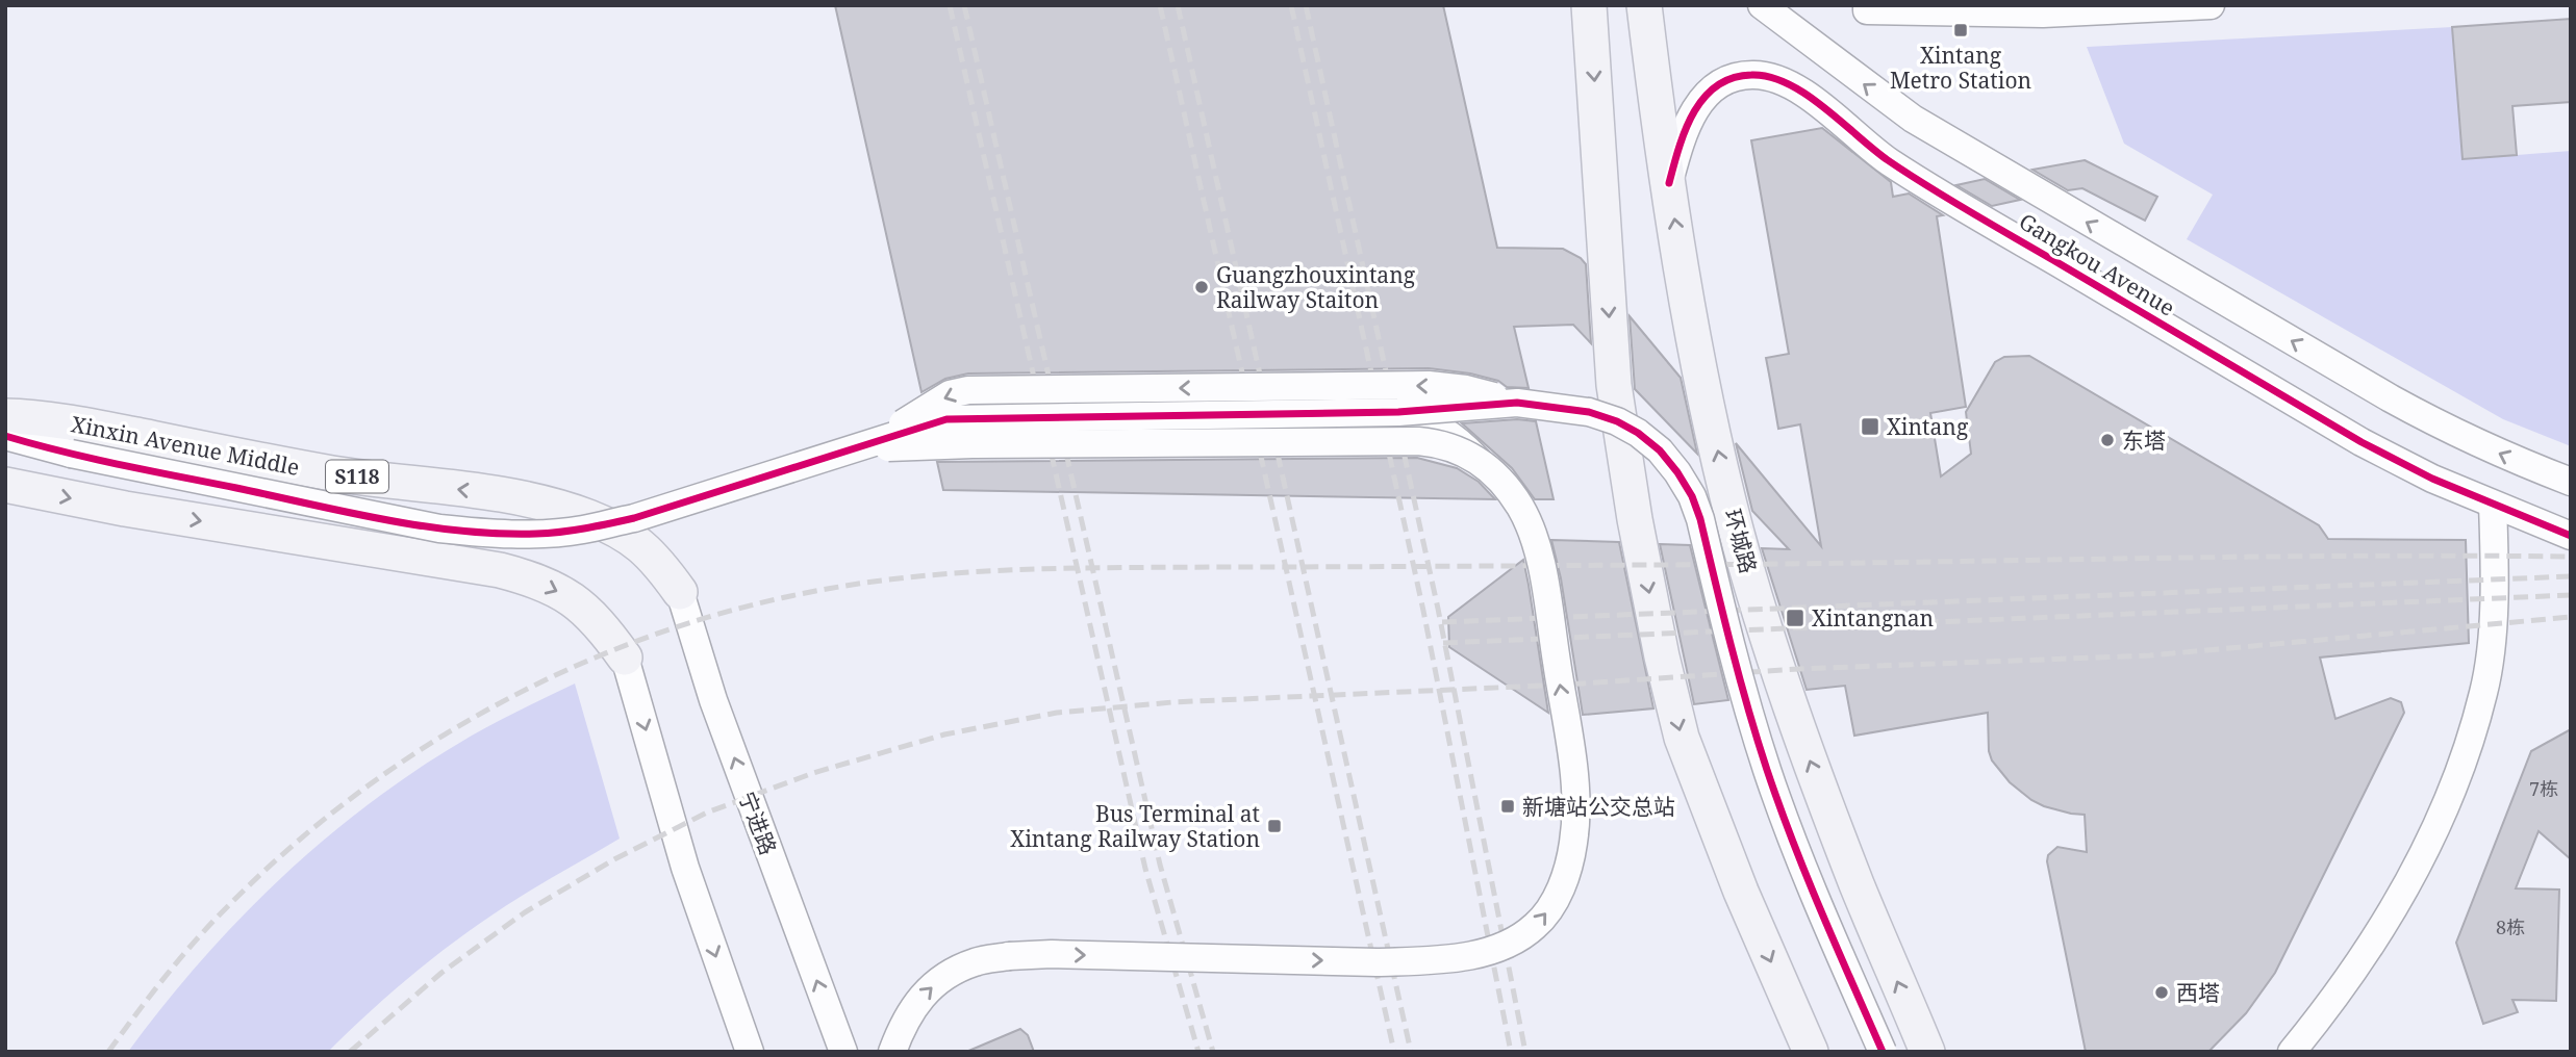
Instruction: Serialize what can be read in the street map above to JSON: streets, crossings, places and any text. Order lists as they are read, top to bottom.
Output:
{
  "streets": {
    "main road": ["Xinxin Avenue Middle", "S118", "环城路"],
    "street": ["Gangkou Avenue", "宁进路"]
  },
  "crossings": [
    ["Gangkou Avenue", "环城路"],
    ["Xinxin Avenue Middle", "宁进路"]
  ],
  "places": {
    "transit": [
      "Xintang Metro Station",
      "Xintang",
      "Xintangnan",
      "新塘站公交总站",
      "Bus Terminal at Xintang Railway Station"
    ],
    "other": ["Guangzhouxintang Railway Staiton", "东塔", "西塔"]
  },
  "house_numbers": ["7栋", "8栋"]
}
